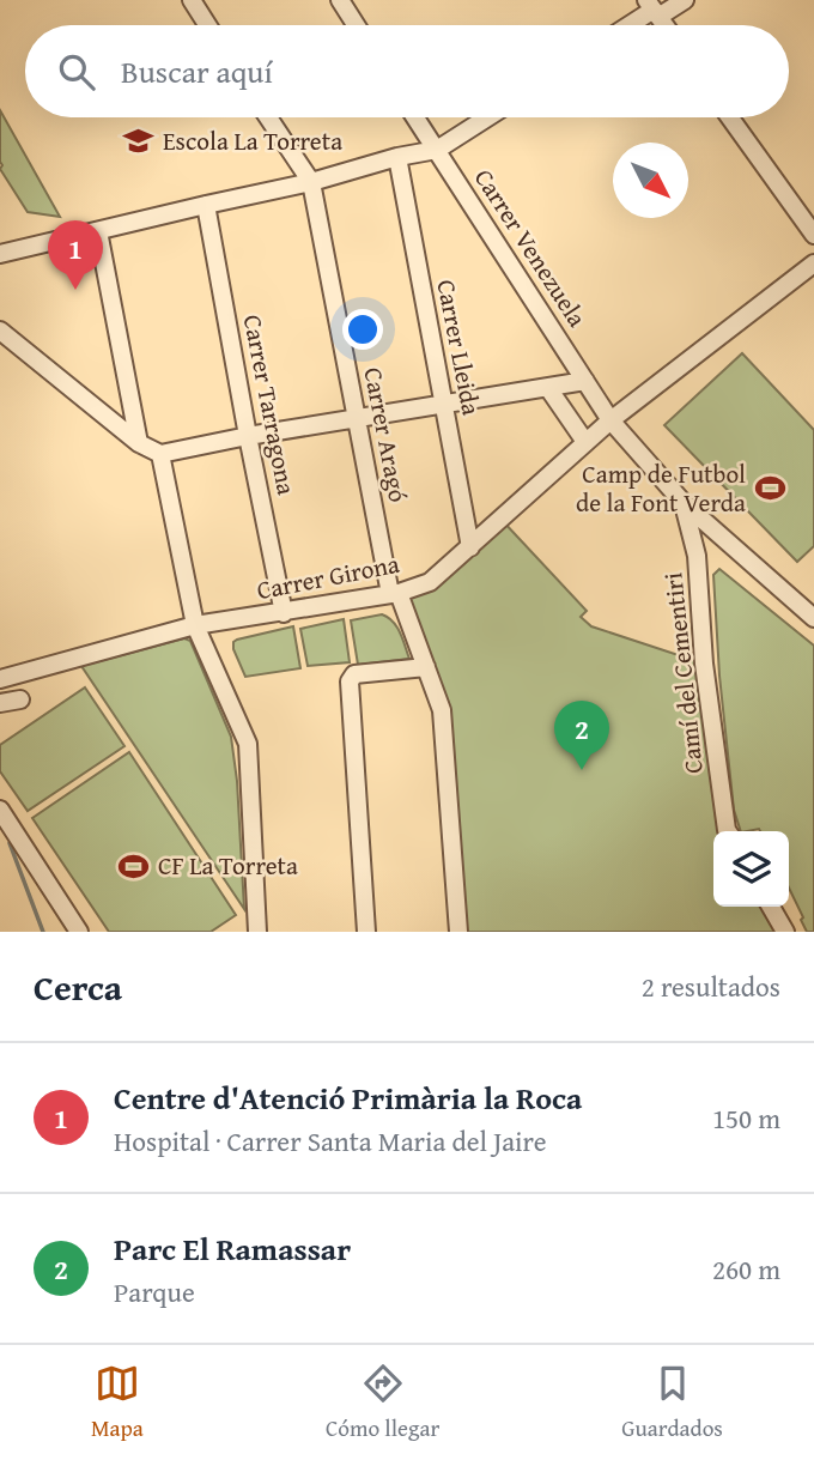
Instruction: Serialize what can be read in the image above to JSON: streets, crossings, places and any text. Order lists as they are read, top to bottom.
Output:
{
  "streets": {
    "street": [
      "Carrer Venezuela",
      "Carrer Lleida",
      "Carrer Tarragona",
      "Carrer Aragó",
      "Carrer Girona",
      "Camí del Cementiri"
    ]
  },
  "crossings": [
    ["Carrer Venezuela", "Carrer Girona"],
    ["Carrer Venezuela", "Camí del Cementiri"],
    ["Carrer Lleida", "Carrer Girona"],
    ["Carrer Tarragona", "Carrer Girona"],
    ["Carrer Aragó", "Carrer Girona"]
  ],
  "places": {
    "school or university": ["Escola La Torreta"],
    "sports": ["Camp de Futbol de la Font Verda", "CF La Torreta"]
  },
  "north": "bottom right",
  "page": {
    "search": "Buscar aquí",
    "pins": ["1", "2"],
    "heading": ["Cerca", "2 resultados"],
    "list": [
      {
        "mark": "1",
        "name": "Centre d'Atenció Primària la Roca",
        "note": "Hospital · Carrer Santa Maria del Jaire",
        "value": "150 m"
      },
      {
        "mark": "2",
        "name": "Parc El Ramassar",
        "note": "Parque",
        "value": "260 m"
      }
    ],
    "nav": ["Mapa", "Cómo llegar", "Guardados"]
  }
}
